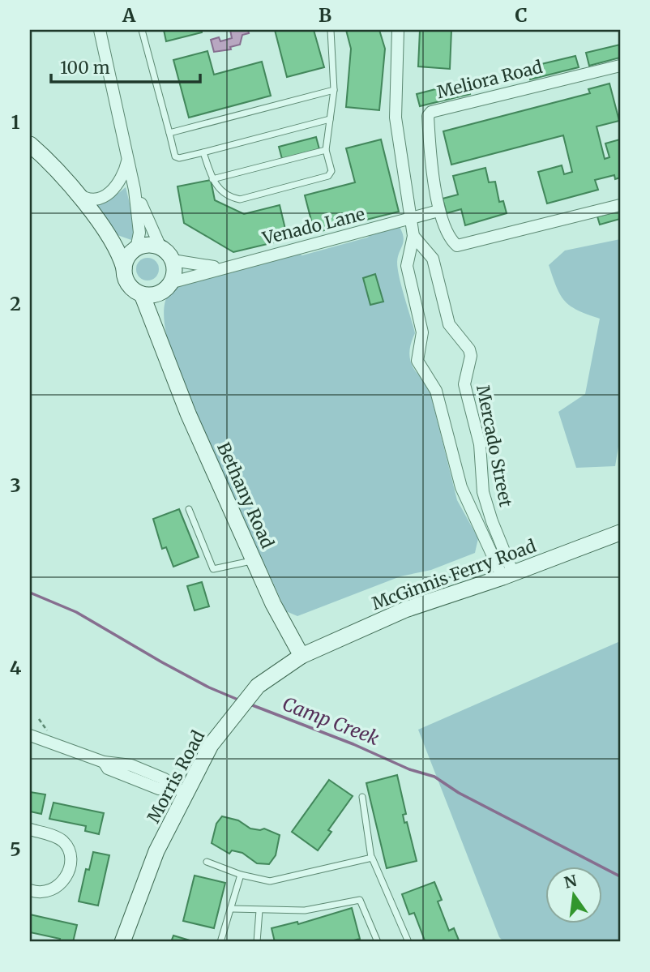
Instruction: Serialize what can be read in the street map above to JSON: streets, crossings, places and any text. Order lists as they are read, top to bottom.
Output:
{
  "streets": {
    "street": [
      "Meliora Road",
      "Venado Lane",
      "Mercado Street",
      "Bethany Road",
      "McGinnis Ferry Road",
      "Morris Road"
    ]
  },
  "crossings": [
    ["Venado Lane", "Mercado Street"],
    ["Venado Lane", "Bethany Road"],
    ["Mercado Street", "McGinnis Ferry Road"],
    ["Bethany Road", "McGinnis Ferry Road"],
    ["Bethany Road", "Morris Road"],
    ["McGinnis Ferry Road", "Morris Road"]
  ],
  "water": ["Camp Creek"],
  "scale_bar": "100 m",
  "north": "top",
  "grid": {
    "columns": ["A", "B", "C"],
    "rows": [
      "1",
      "2",
      "3",
      "4",
      "5"
    ]
  }
}
